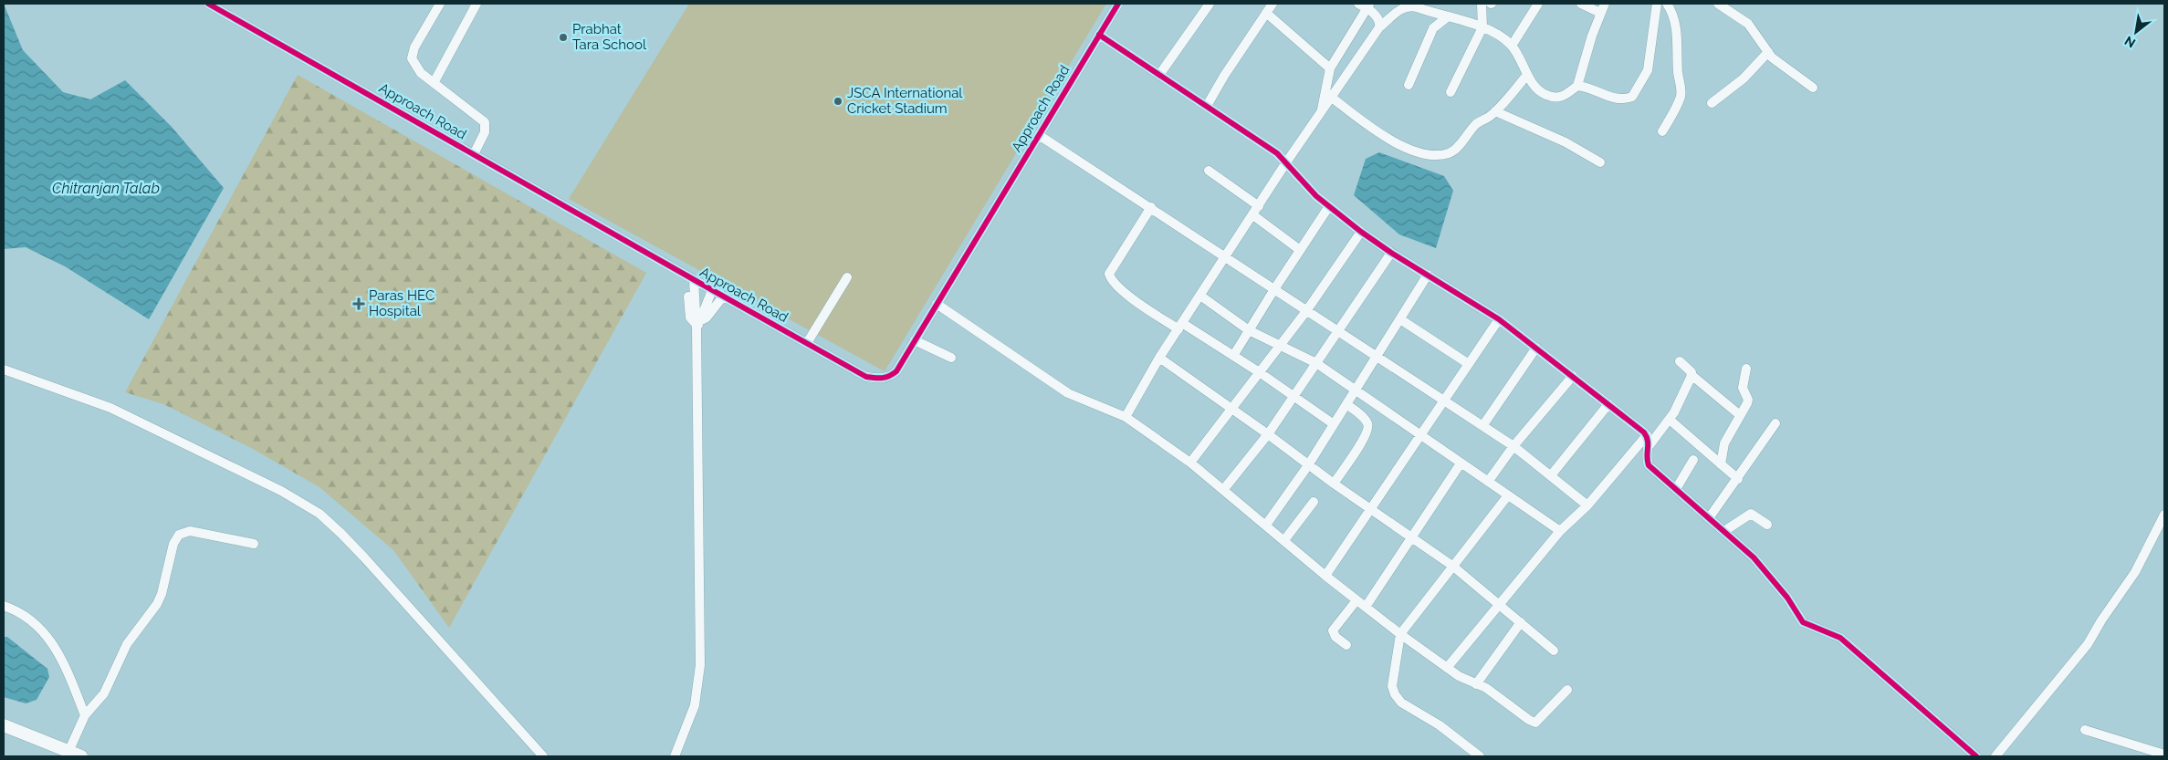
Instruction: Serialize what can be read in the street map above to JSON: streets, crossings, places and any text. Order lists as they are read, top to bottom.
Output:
{
  "streets": {
    "street": ["Approach Road"]
  },
  "water": ["Chitranjan Talab"],
  "places": {
    "other": ["Prabhat Tara School", "JSCA International Cricket Stadium"],
    "health": ["Paras HEC Hospital"]
  },
  "north": "bottom left"
}
